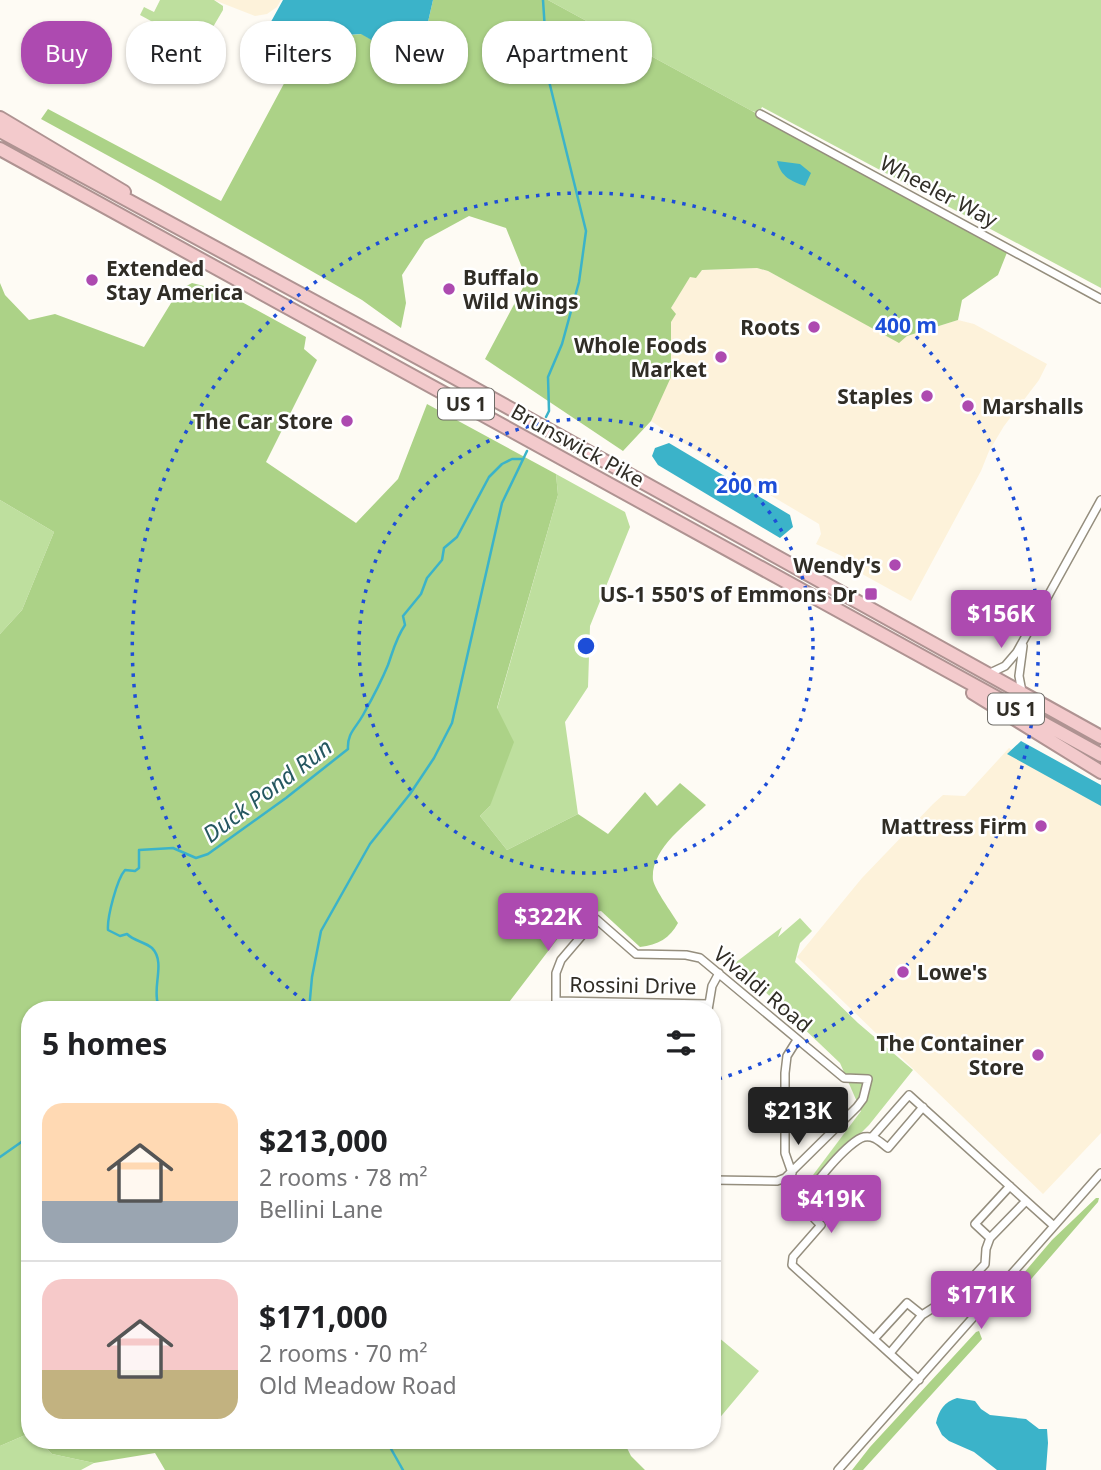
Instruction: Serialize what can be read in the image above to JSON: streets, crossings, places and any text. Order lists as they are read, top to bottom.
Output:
{
  "streets": {
    "highway": ["US 1", "Brunswick Pike"],
    "street": ["Wheeler Way", "Vivaldi Road"]
  },
  "water": ["Duck Pond Run"],
  "places": {
    "other": [
      "Extended Stay America",
      "Buffalo Wild Wings",
      "Roots",
      "Whole Foods Market",
      "Staples",
      "Marshalls",
      "The Car Store",
      "Wendy's",
      "Mattress Firm",
      "Lowe's",
      "The Container Store"
    ],
    "transit": ["US-1 550'S of Emmons Dr"]
  },
  "page": {
    "chip": [
      "Buy",
      "Rent",
      "Filters",
      "New",
      "Apartment"
    ],
    "price": [
      "$156K",
      "$322K",
      "$213K",
      "$419K",
      "$171K"
    ],
    "heading": "5 homes",
    "list": [
      {
        "name": "$213,000",
        "note": "2 rooms · 78 m² · Bellini Lane"
      },
      {
        "name": "$171,000",
        "note": "2 rooms · 70 m² · Old Meadow Road"
      }
    ]
  },
  "rings": ["400 m", "200 m"]
}
